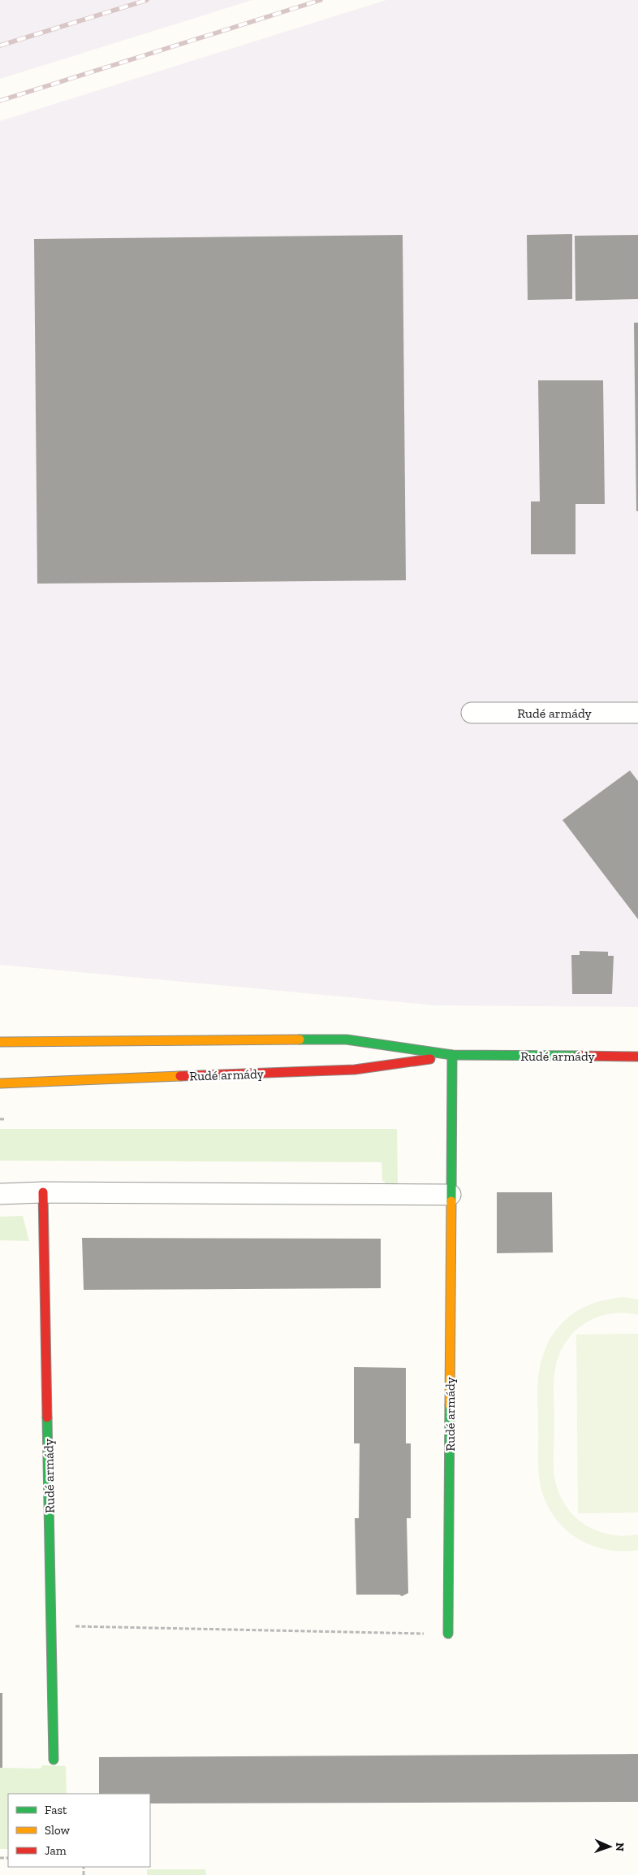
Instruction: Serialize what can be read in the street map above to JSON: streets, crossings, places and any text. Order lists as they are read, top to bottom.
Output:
{
  "streets": {
    "street": ["Rudé armády"]
  },
  "legend": ["Fast", "Slow", "Jam"],
  "north": "right"
}
